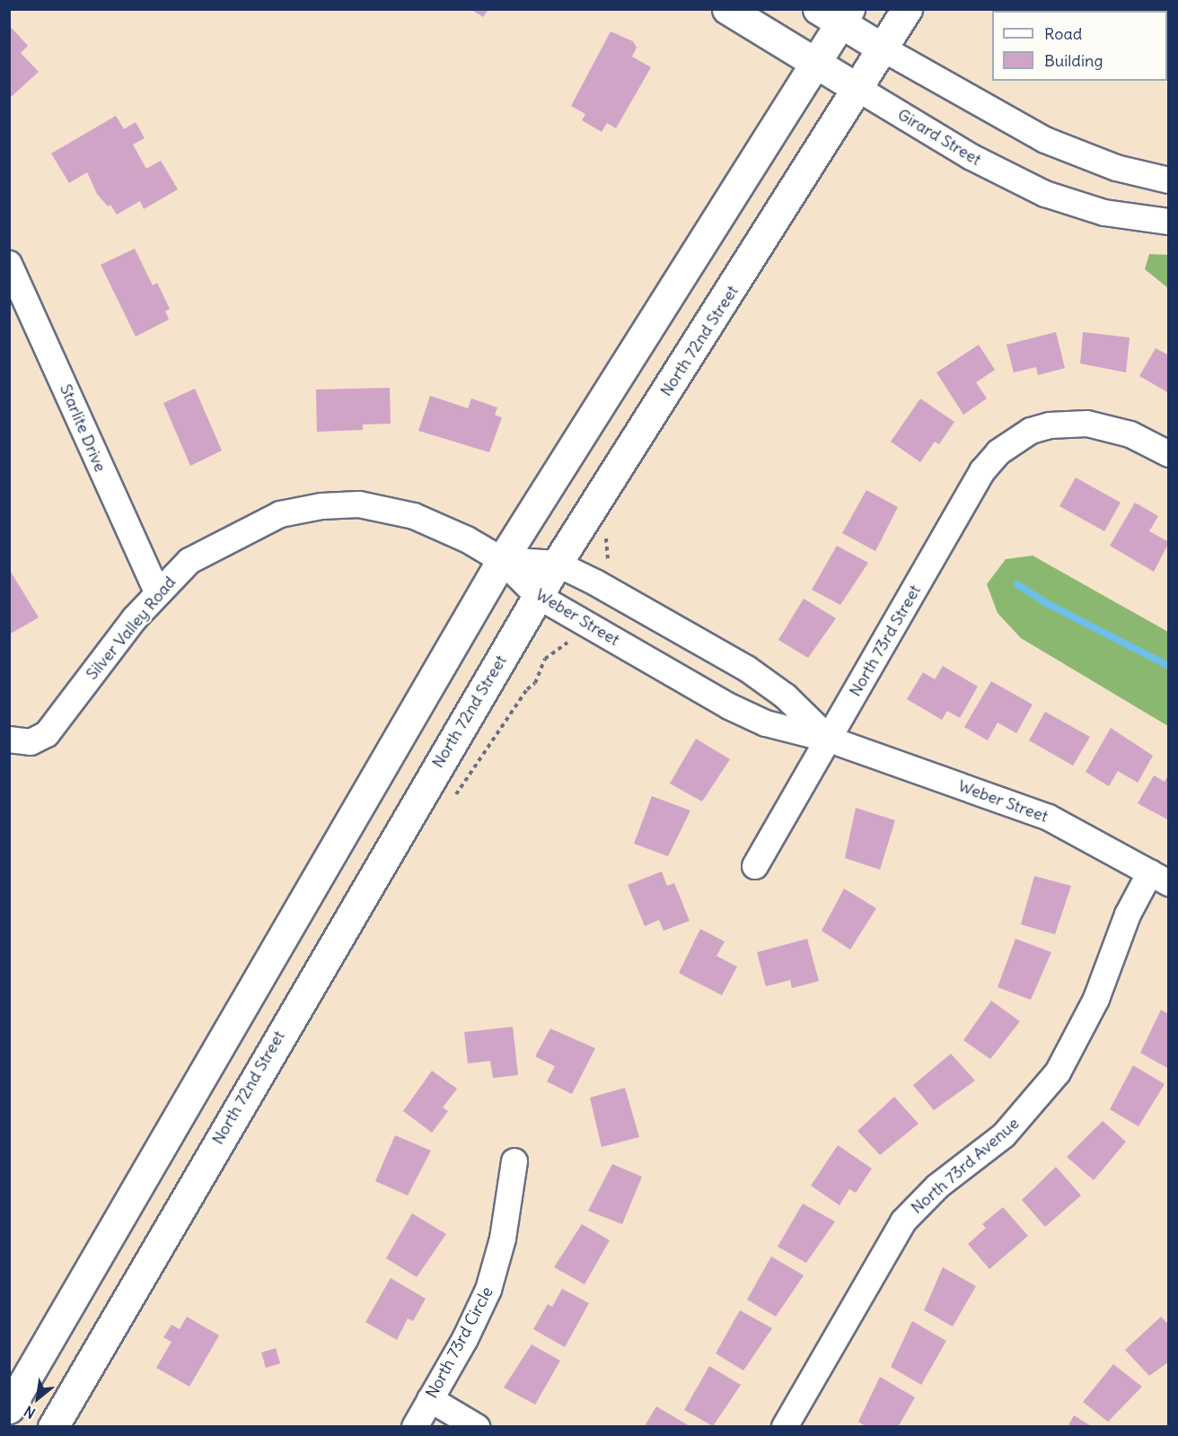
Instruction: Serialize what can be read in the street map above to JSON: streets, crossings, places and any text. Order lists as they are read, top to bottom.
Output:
{
  "streets": {
    "main road": ["Girard Street", "North 72nd Street"],
    "street": [
      "Starlite Drive",
      "Weber Street",
      "Silver Valley Road",
      "North 73rd Street",
      "North 73rd Avenue",
      "North 73rd Circle"
    ]
  },
  "crossings": [
    ["Girard Street", "North 72nd Street"],
    ["North 72nd Street", "Weber Street"],
    ["Starlite Drive", "Silver Valley Road"],
    ["Weber Street", "Silver Valley Road"],
    ["Weber Street", "North 73rd Street"],
    ["Weber Street", "North 73rd Avenue"]
  ],
  "legend": ["Road", "Building"],
  "north": "bottom left"
}
